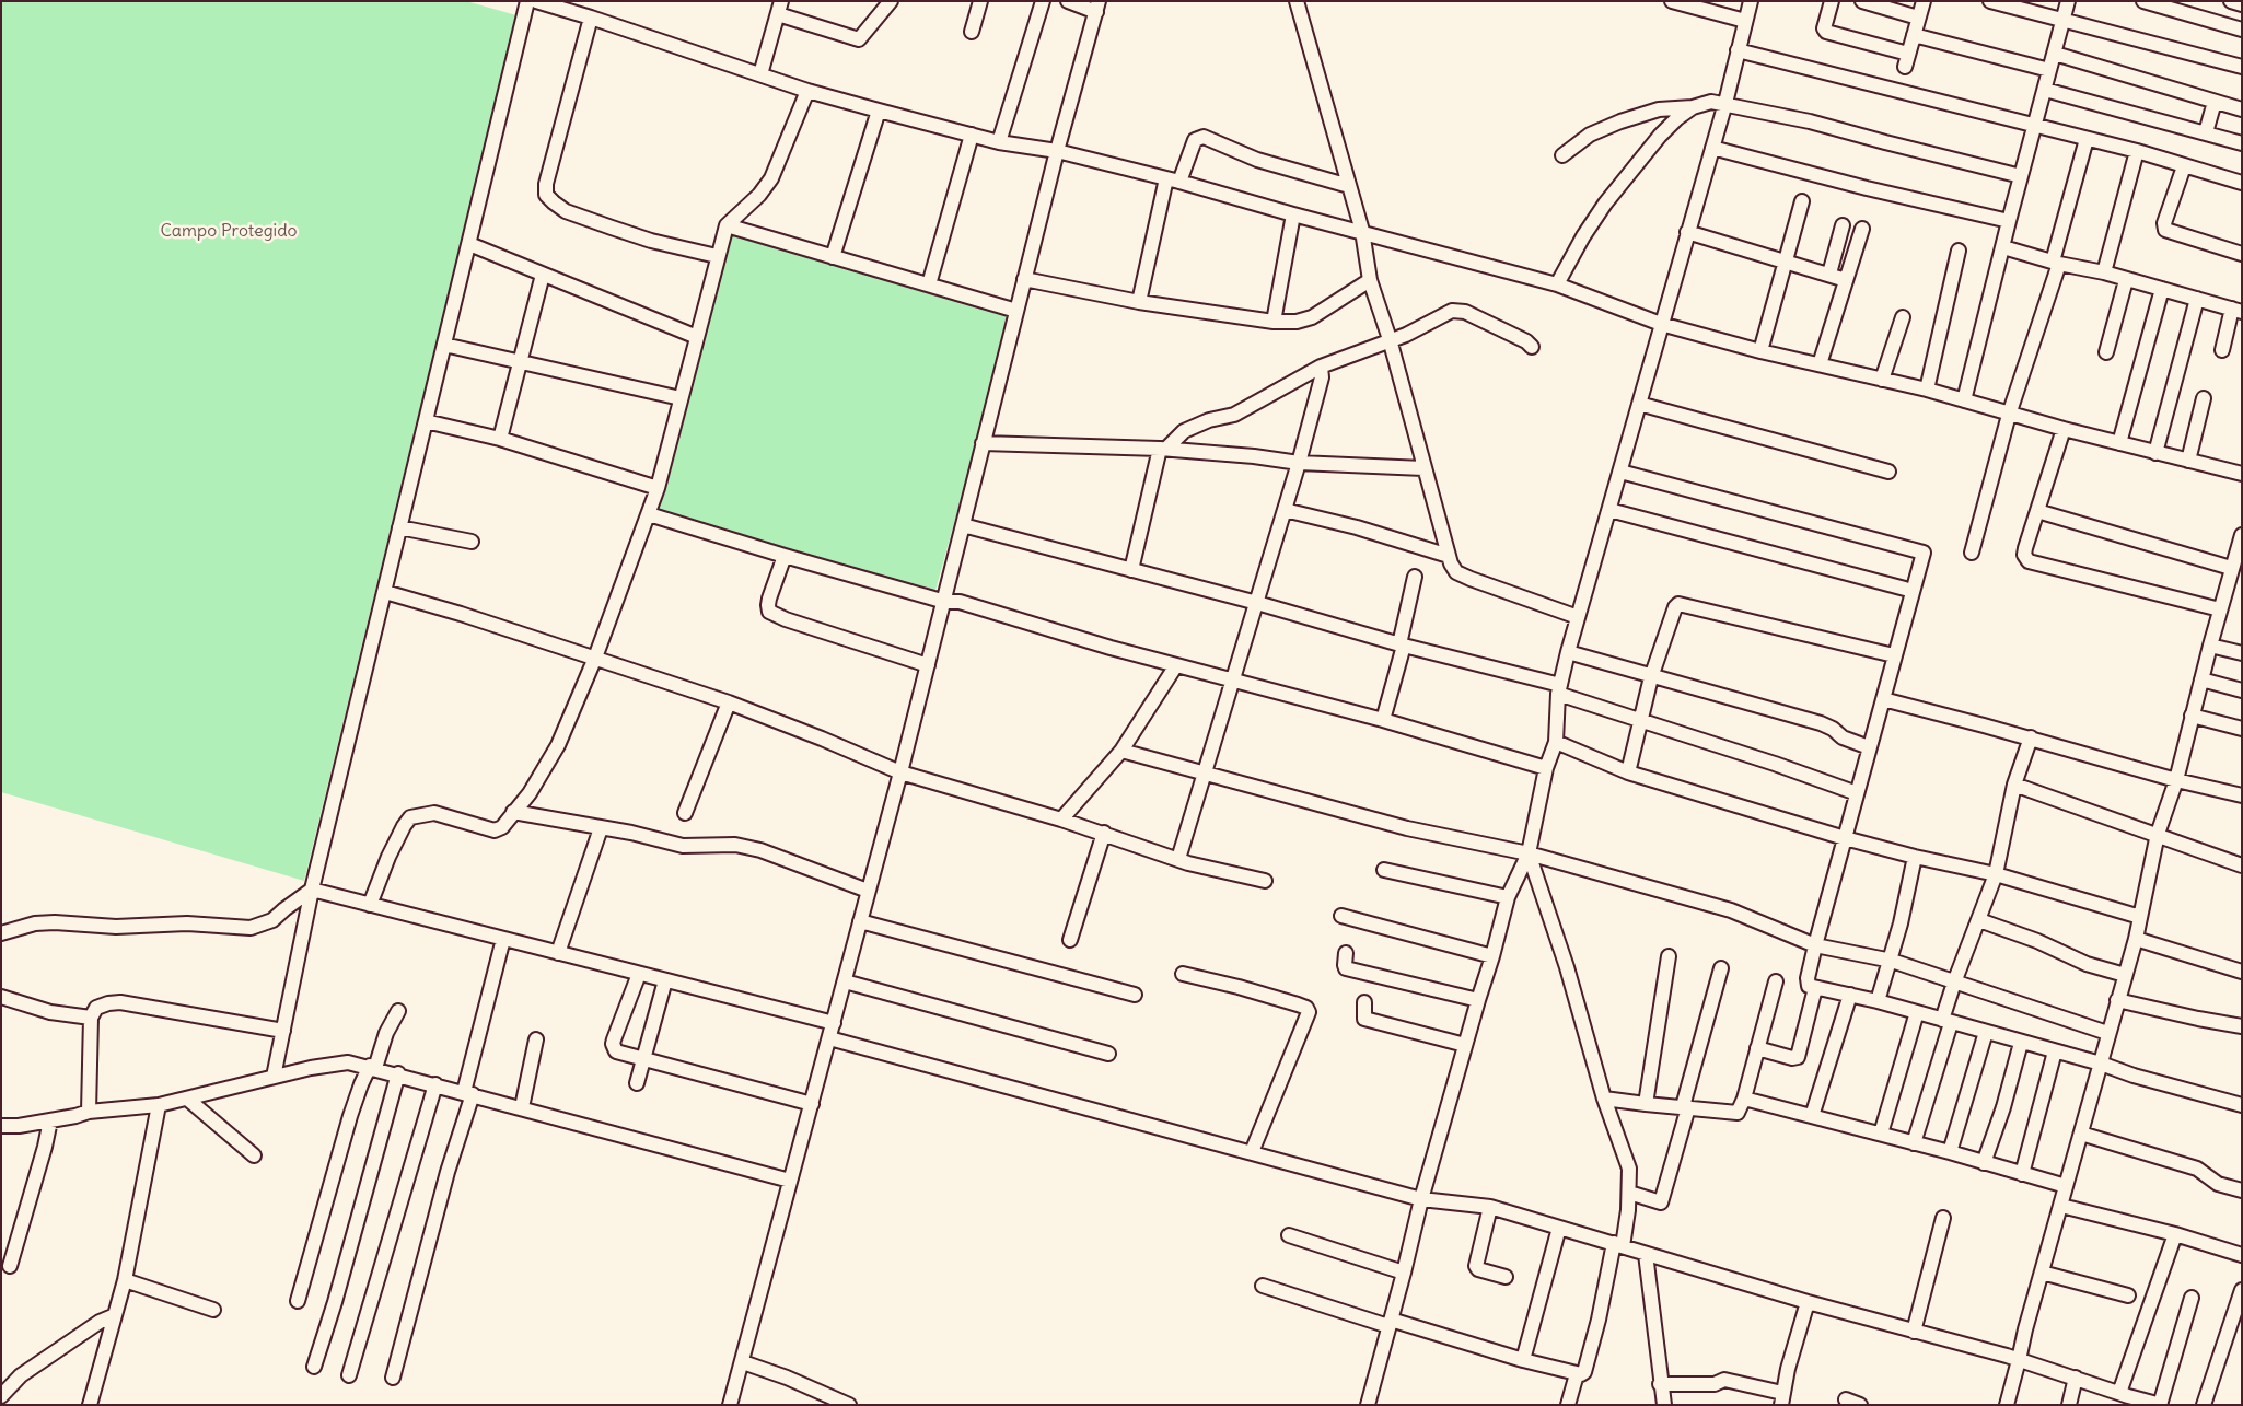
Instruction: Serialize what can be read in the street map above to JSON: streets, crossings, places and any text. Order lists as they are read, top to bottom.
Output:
{
  "parks": ["Campo Protegido"]
}
